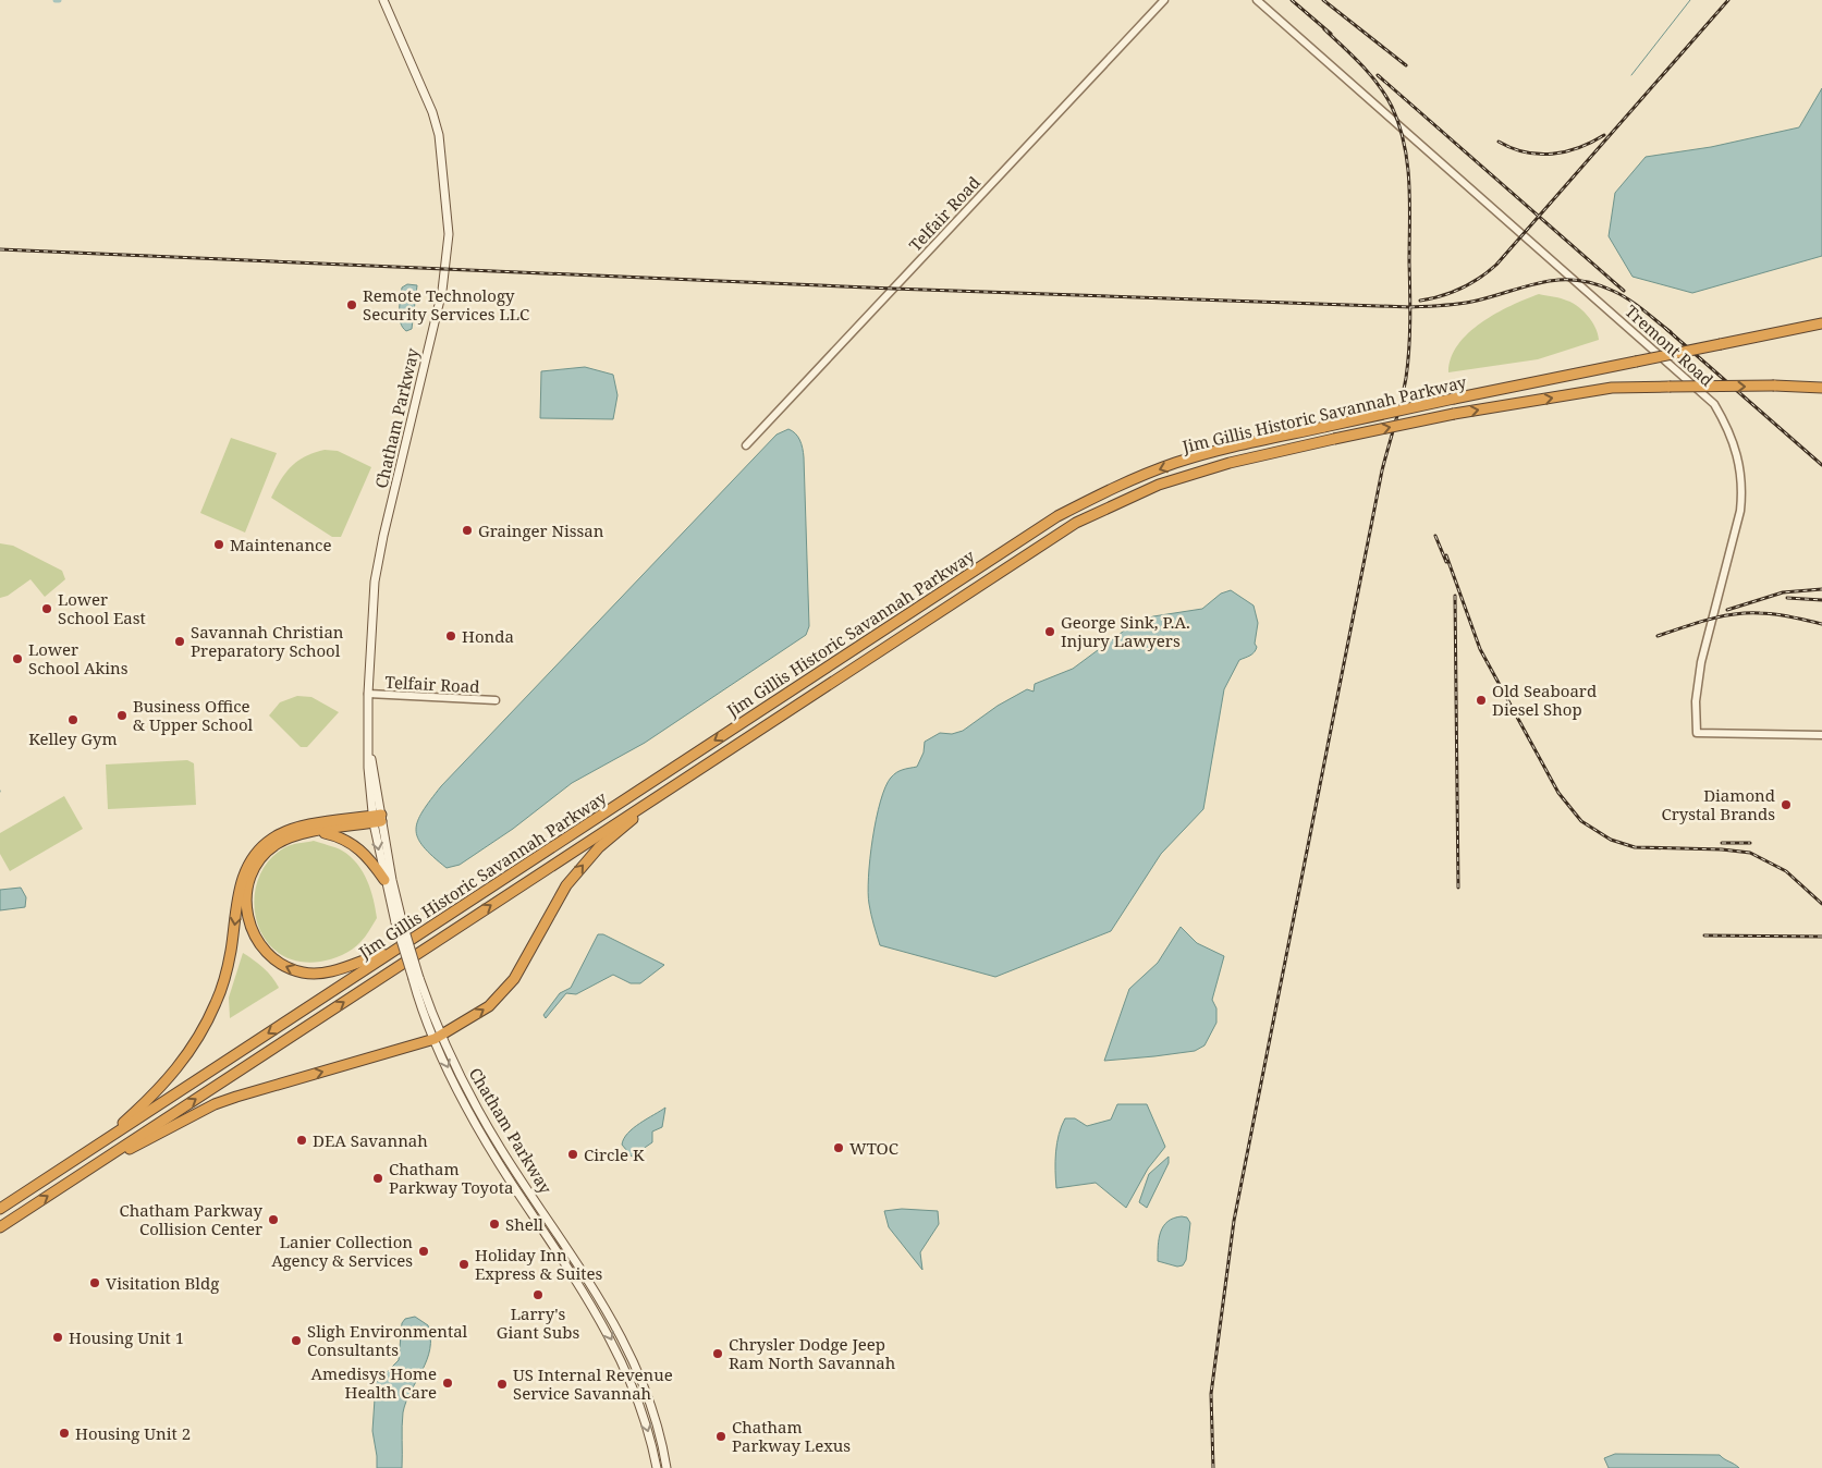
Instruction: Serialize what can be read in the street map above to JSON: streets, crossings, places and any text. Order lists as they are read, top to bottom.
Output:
{
  "streets": {
    "highway": ["Jim Gillis Historic Savannah Parkway"],
    "main road": ["Chatham Parkway"],
    "street": ["Telfair Road", "Tremont Road"]
  },
  "crossings": [
    ["Telfair Road", "Chatham Parkway"]
  ],
  "places": [
    "Remote Technology Security Services LLC",
    "Grainger Nissan",
    "Maintenance",
    "Lower School East",
    "George Sink, P.A. Injury Lawyers",
    "Honda",
    "Savannah Christian Preparatory School",
    "Lower School Akins",
    "Old Seaboard Diesel Shop",
    "Business Office & Upper School",
    "Kelley Gym",
    "Diamond Crystal Brands",
    "DEA Savannah",
    "WTOC",
    "Circle K",
    "Chatham Parkway Toyota",
    "Chatham Parkway Collision Center",
    "Shell",
    "Lanier Collection Agency & Services",
    "Holiday Inn Express & Suites",
    "Visitation Bldg",
    "Larry's Giant Subs",
    "Housing Unit 1",
    "Sligh Environmental Consultants",
    "Chrysler Dodge Jeep Ram North Savannah",
    "Amedisys Home Health Care",
    "US Internal Revenue Service Savannah",
    "Housing Unit 2",
    "Chatham Parkway Lexus"
  ]
}
